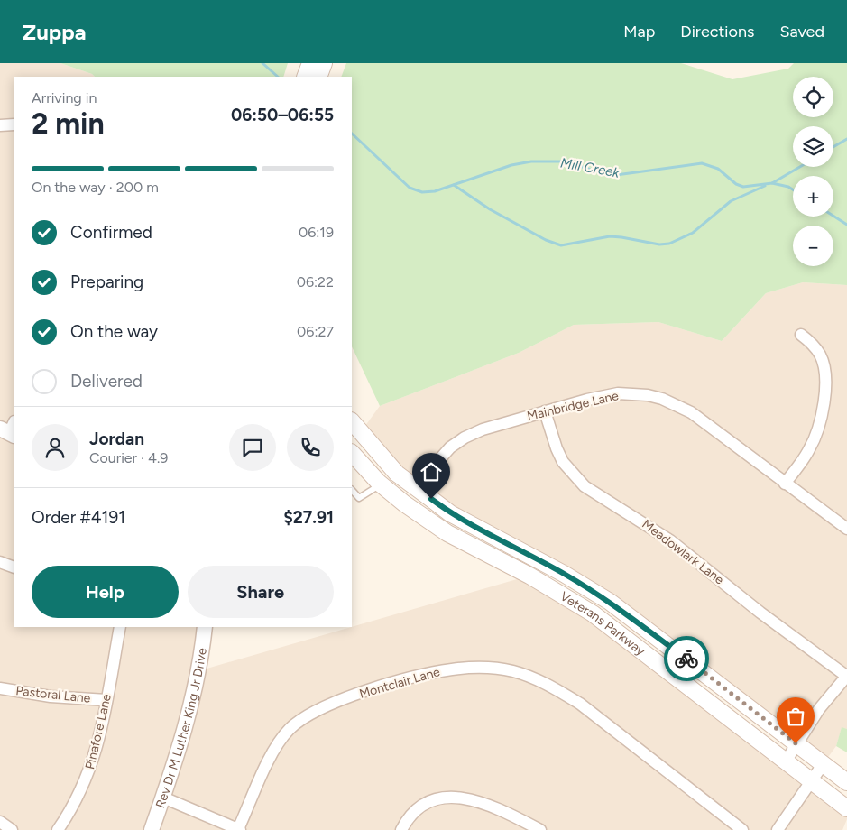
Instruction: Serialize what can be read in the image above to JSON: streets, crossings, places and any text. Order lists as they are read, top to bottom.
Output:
{
  "streets": {
    "main road": ["Veterans Parkway"],
    "street": [
      "Mainbridge Lane",
      "Meadowlark Lane",
      "Montclair Lane",
      "Pastoral Lane",
      "Rev Dr M Luther King Jr Drive",
      "Pinafore Lane"
    ]
  },
  "crossings": [
    ["Mainbridge Lane", "Meadowlark Lane"],
    ["Mainbridge Lane", "Veterans Parkway"],
    ["Pastoral Lane", "Pinafore Lane"]
  ],
  "water": ["Mill Creek"],
  "page": {
    "header": "Zuppa",
    "nav": ["Map", "Directions", "Saved"],
    "map_buttons": ["+", "−"],
    "heading": ["2 min", "Arriving in", "06:50–06:55"],
    "panel": [
      "Jordan",
      "Courier · 4.9",
      "Order #4191",
      "$27.91"
    ],
    "bar": "On the way · 200 m",
    "list": [
      ["Confirmed", "06:19"],
      ["Preparing", "06:22"],
      ["On the way", "06:27"],
      "Delivered"
    ],
    "buttons": ["Help", "Share"]
  }
}
